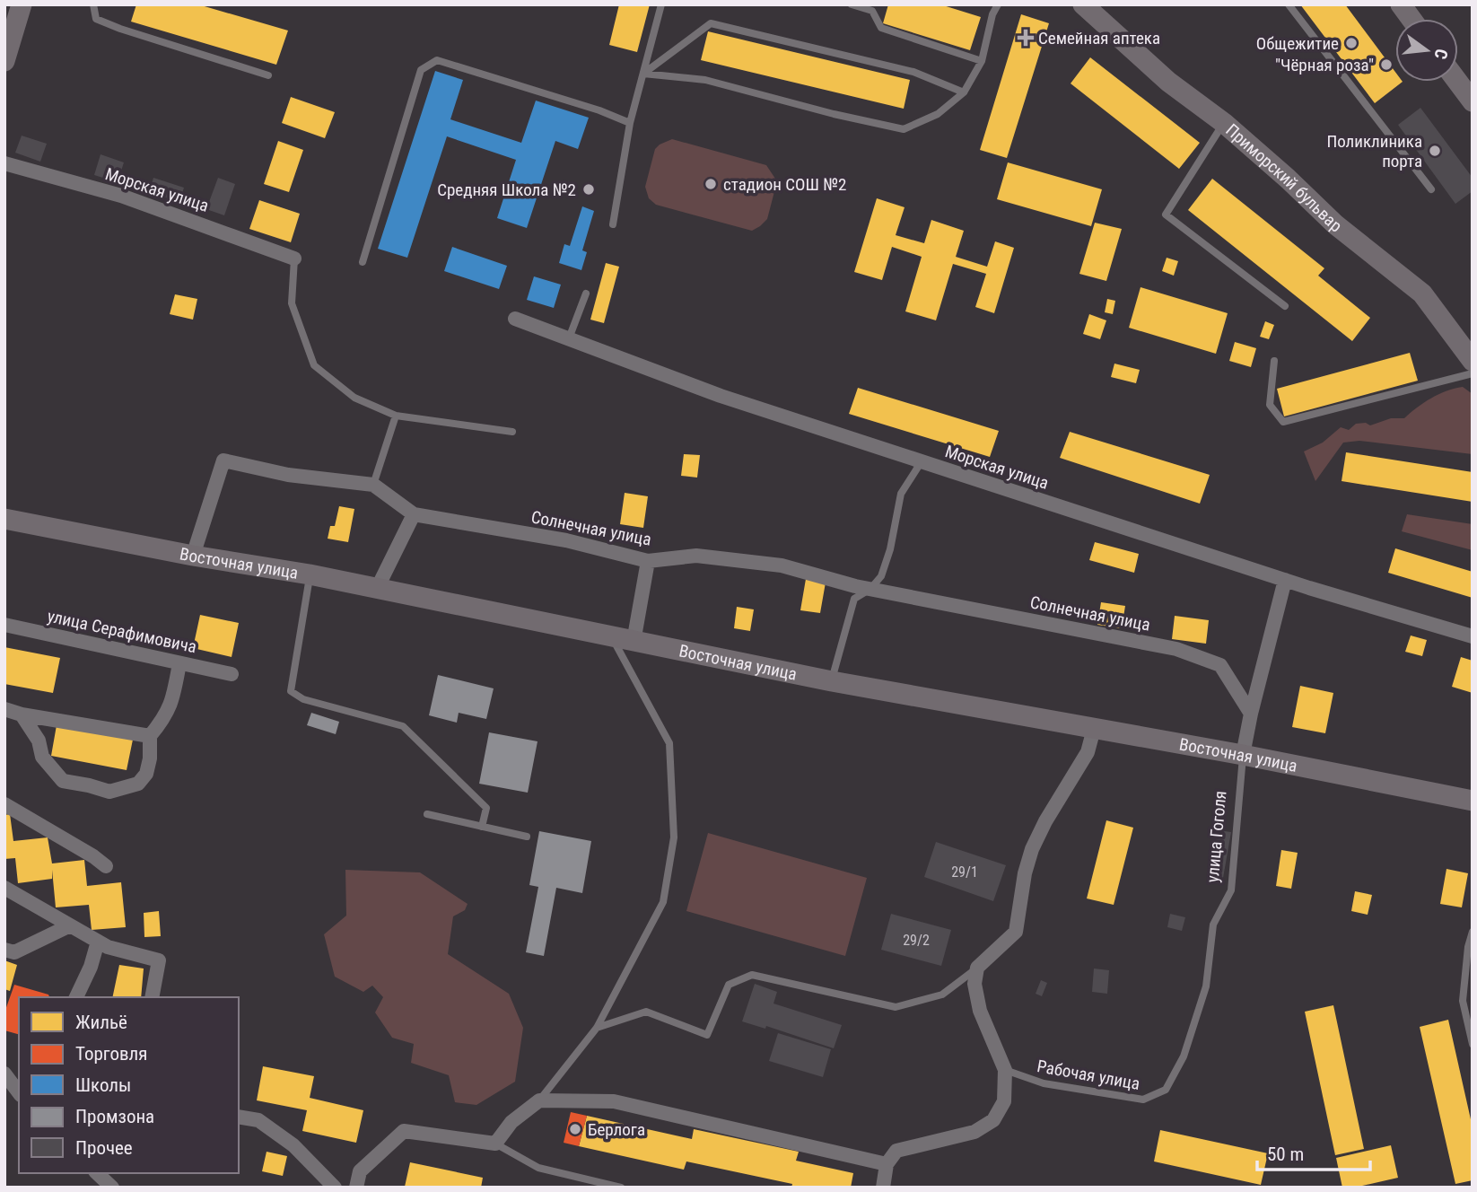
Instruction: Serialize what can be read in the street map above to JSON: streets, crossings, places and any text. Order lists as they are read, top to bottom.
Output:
{
  "streets": {
    "street": [
      "Приморский бульвар",
      "Морская улица",
      "Солнечная улица",
      "Восточная улица",
      "улица Серафимовича",
      "улица Гоголя"
    ],
    "lane": ["Рабочая улица"]
  },
  "crossings": [
    ["Морская улица", "улица Гоголя"],
    ["Солнечная улица", "Восточная улица"],
    ["Солнечная улица", "улица Гоголя"],
    ["Восточная улица", "улица Гоголя"],
    ["улица Гоголя", "Рабочая улица"]
  ],
  "places": {
    "health": ["Семейная аптека"],
    "other": [
      "Общежитие",
      "\"Чёрная роза\"",
      "Поликлиника порта",
      "стадион СОШ №2",
      "Средняя Школа №2",
      "Берлога"
    ]
  },
  "house_numbers": ["29/1", "29/2"],
  "legend": [
    "Жильё",
    "Торговля",
    "Школы",
    "Промзона",
    "Прочее"
  ],
  "scale_bar": "50 m",
  "north": "right"
}
